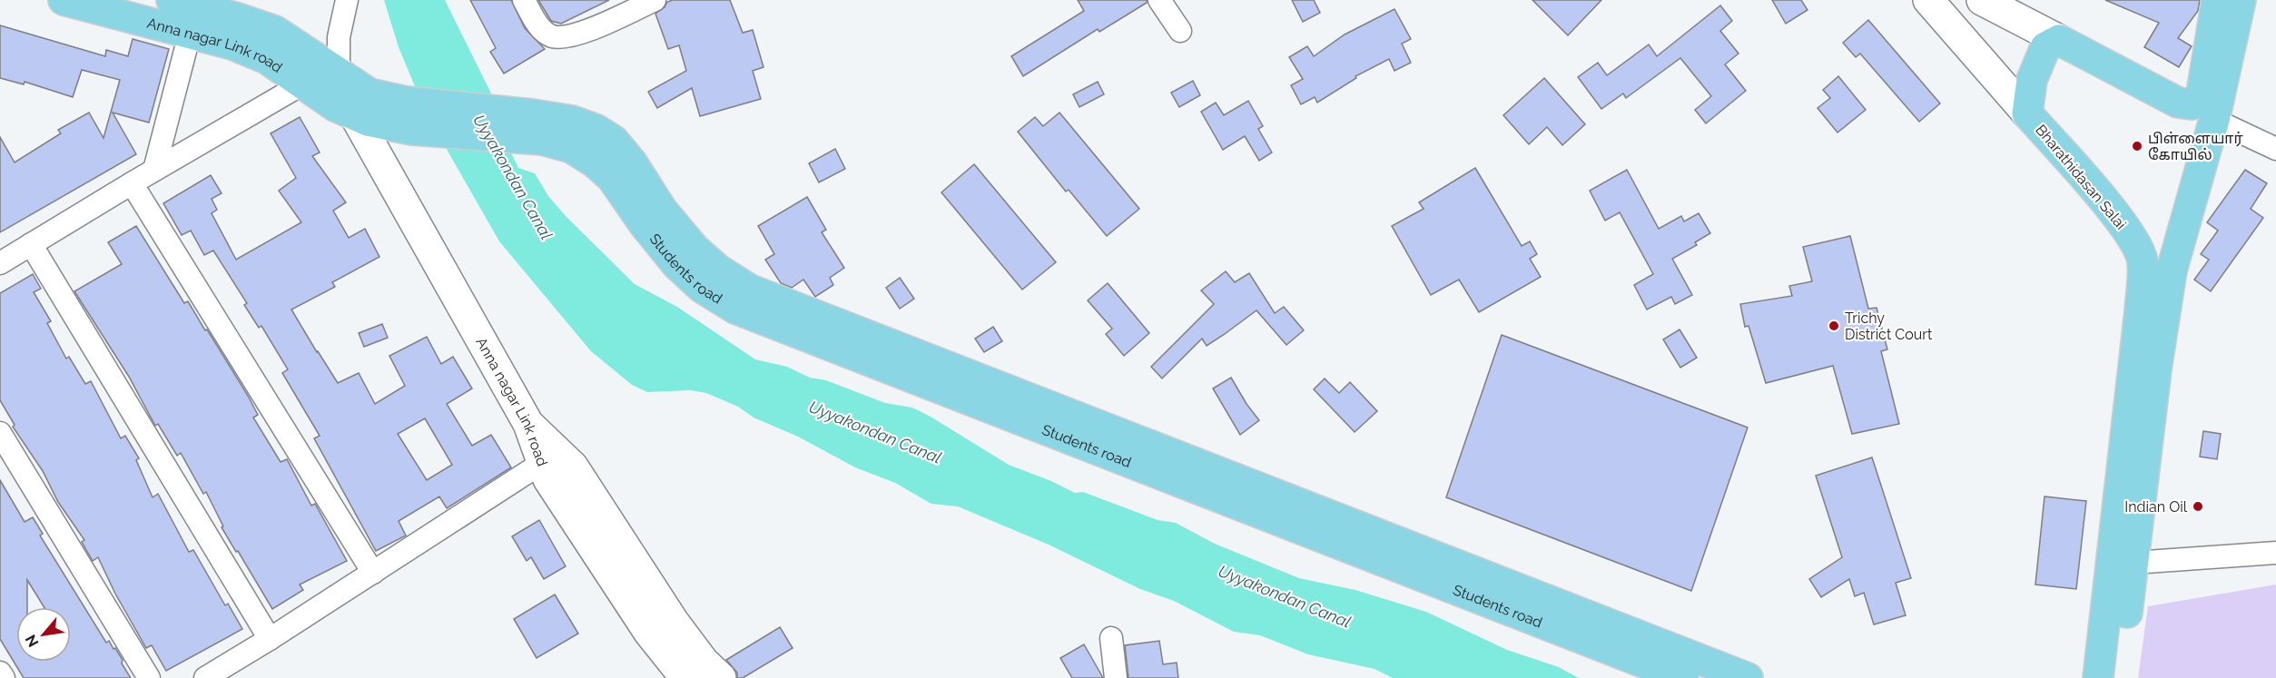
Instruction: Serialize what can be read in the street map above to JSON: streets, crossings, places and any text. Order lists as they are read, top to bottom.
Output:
{
  "streets": {
    "main road": ["Anna nagar Link road", "Bharathidasan Salai", "Students road"]
  },
  "water": ["Uyyakondan Canal"],
  "places": ["பிள்ளையார் கோயில்", "Trichy District Court", "Indian Oil"],
  "north": "bottom left"
}
